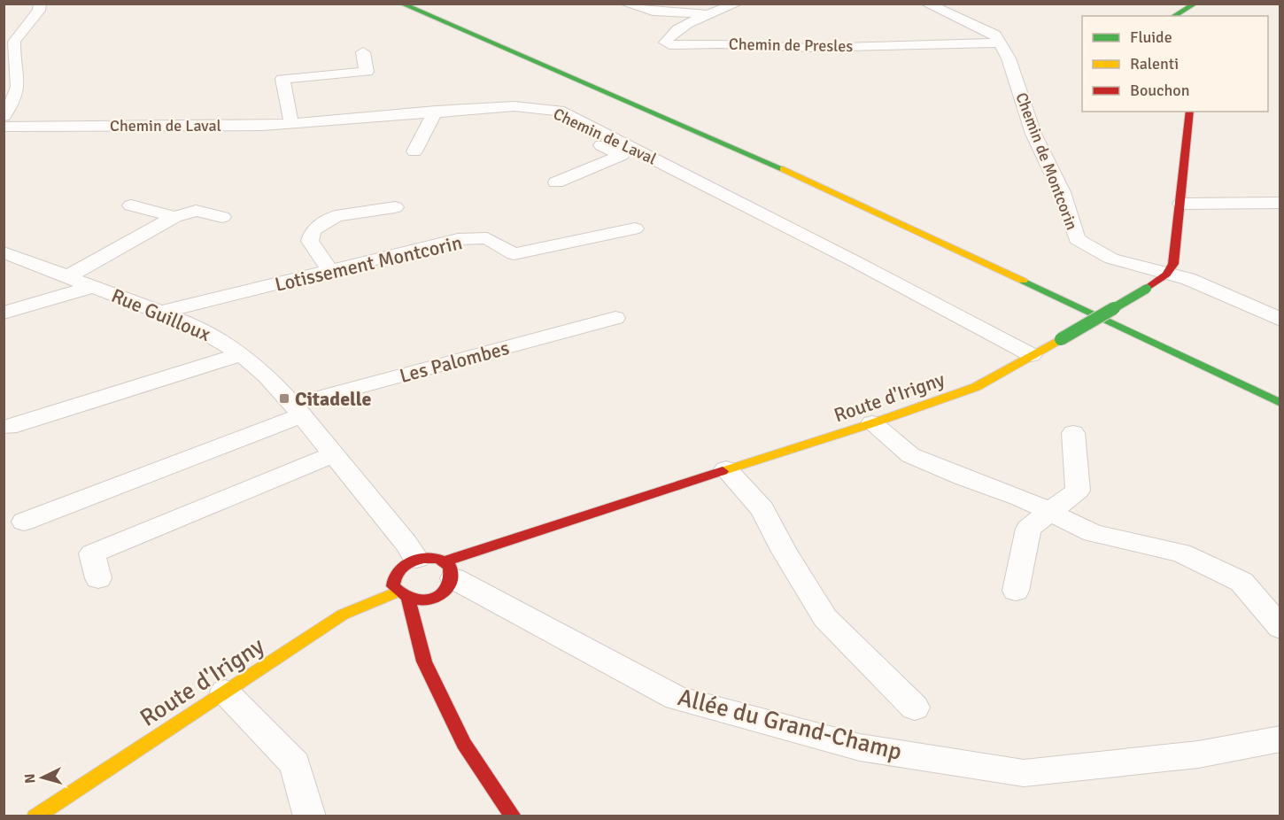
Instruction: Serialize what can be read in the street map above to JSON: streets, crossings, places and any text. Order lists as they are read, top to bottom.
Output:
{
  "streets": {
    "main road": ["Route d'Irigny"],
    "street": [
      "Chemin de Presles",
      "Chemin de Laval",
      "Chemin de Montcorin",
      "Lotissement Montcorin",
      "Rue Guilloux",
      "Les Palombes",
      "Allée du Grand-Champ"
    ]
  },
  "crossings": [
    ["Chemin de Presles", "Chemin de Montcorin"],
    ["Chemin de Laval", "Route d'Irigny"],
    ["Chemin de Montcorin", "Route d'Irigny"],
    ["Lotissement Montcorin", "Rue Guilloux"],
    ["Rue Guilloux", "Les Palombes"],
    ["Rue Guilloux", "Route d'Irigny"],
    ["Rue Guilloux", "Allée du Grand-Champ"],
    ["Route d'Irigny", "Allée du Grand-Champ"]
  ],
  "places": {
    "transit": ["Citadelle"]
  },
  "legend": ["Fluide", "Ralenti", "Bouchon"],
  "north": "left"
}
